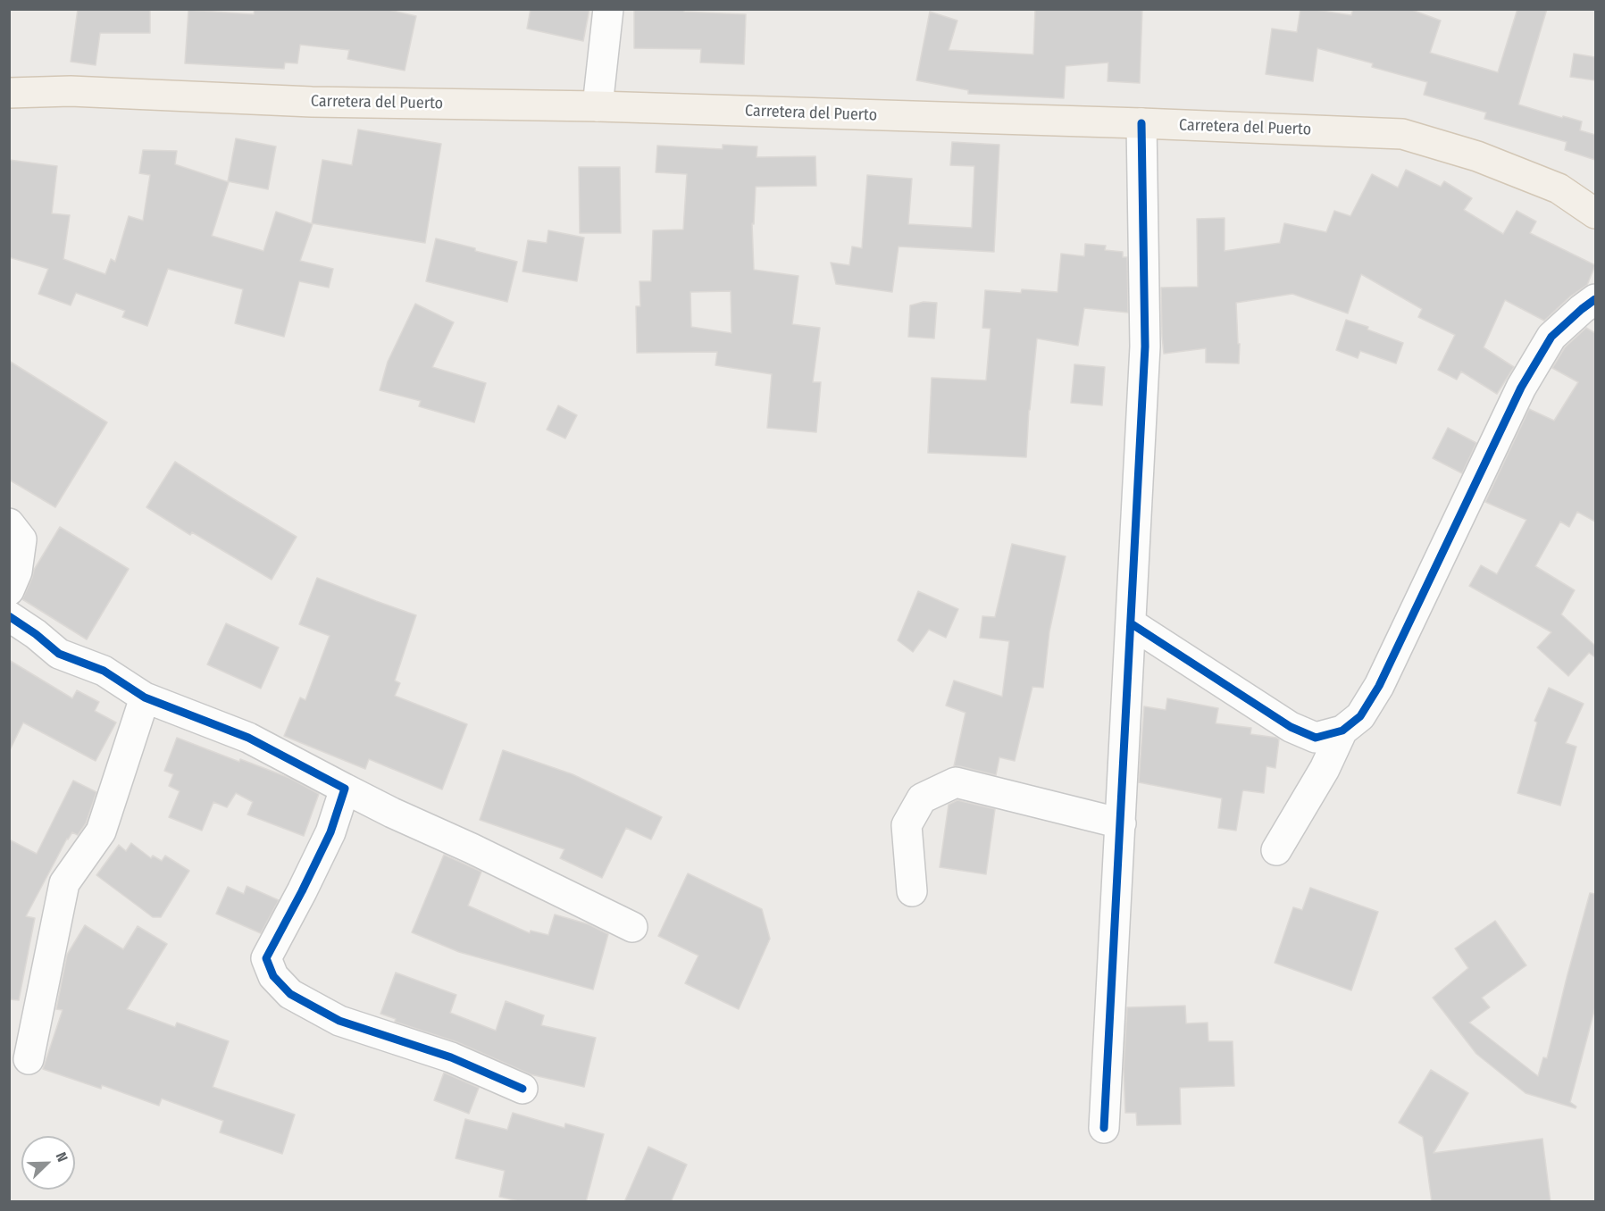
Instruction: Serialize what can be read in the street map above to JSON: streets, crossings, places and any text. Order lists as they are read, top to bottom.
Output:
{
  "streets": {
    "main road": ["Carretera del Puerto"]
  },
  "north": "top right"
}
